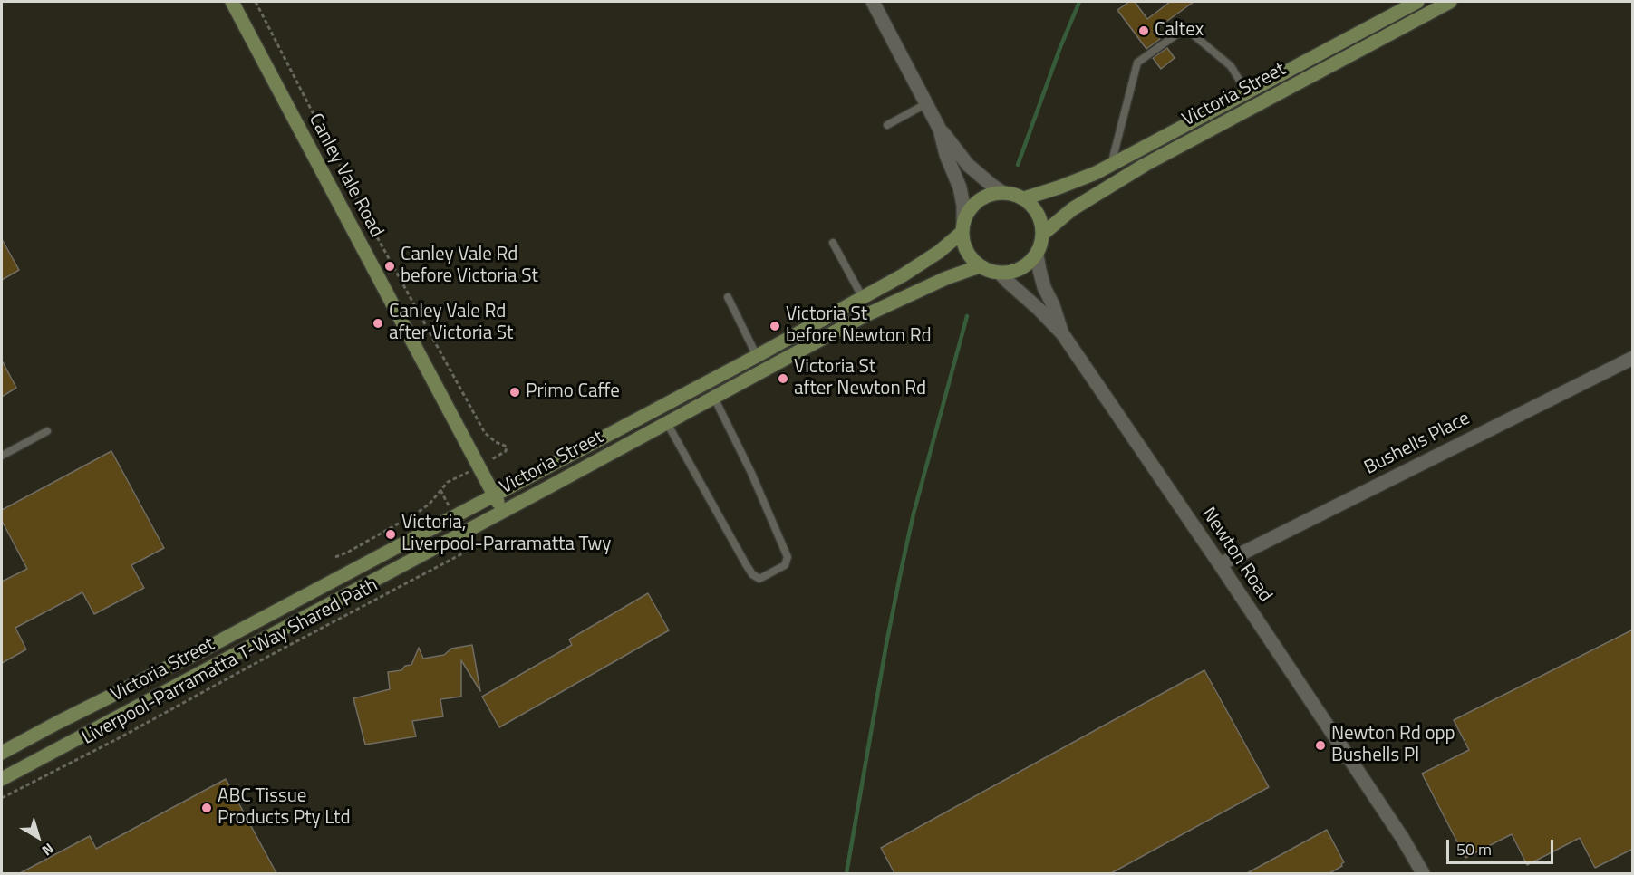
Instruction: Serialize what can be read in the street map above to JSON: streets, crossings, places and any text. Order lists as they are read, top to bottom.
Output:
{
  "streets": {
    "main road": ["Victoria Street", "Canley Vale Road"],
    "street": ["Bushells Place", "Newton Road"],
    "path": ["Liverpool-Parramatta T-Way Shared Path"]
  },
  "crossings": [
    ["Victoria Street", "Canley Vale Road"],
    ["Victoria Street", "Newton Road"],
    ["Bushells Place", "Newton Road"]
  ],
  "places": [
    "Caltex",
    "Canley Vale Rd before Victoria St",
    "Canley Vale Rd after Victoria St",
    "Victoria St before Newton Rd",
    "Victoria St after Newton Rd",
    "Primo Caffe",
    "Victoria, Liverpool-Parramatta Twy",
    "Newton Rd opp Bushells Pl",
    "ABC Tissue Products Pty Ltd"
  ],
  "scale_bar": "50 m",
  "north": "bottom right"
}
